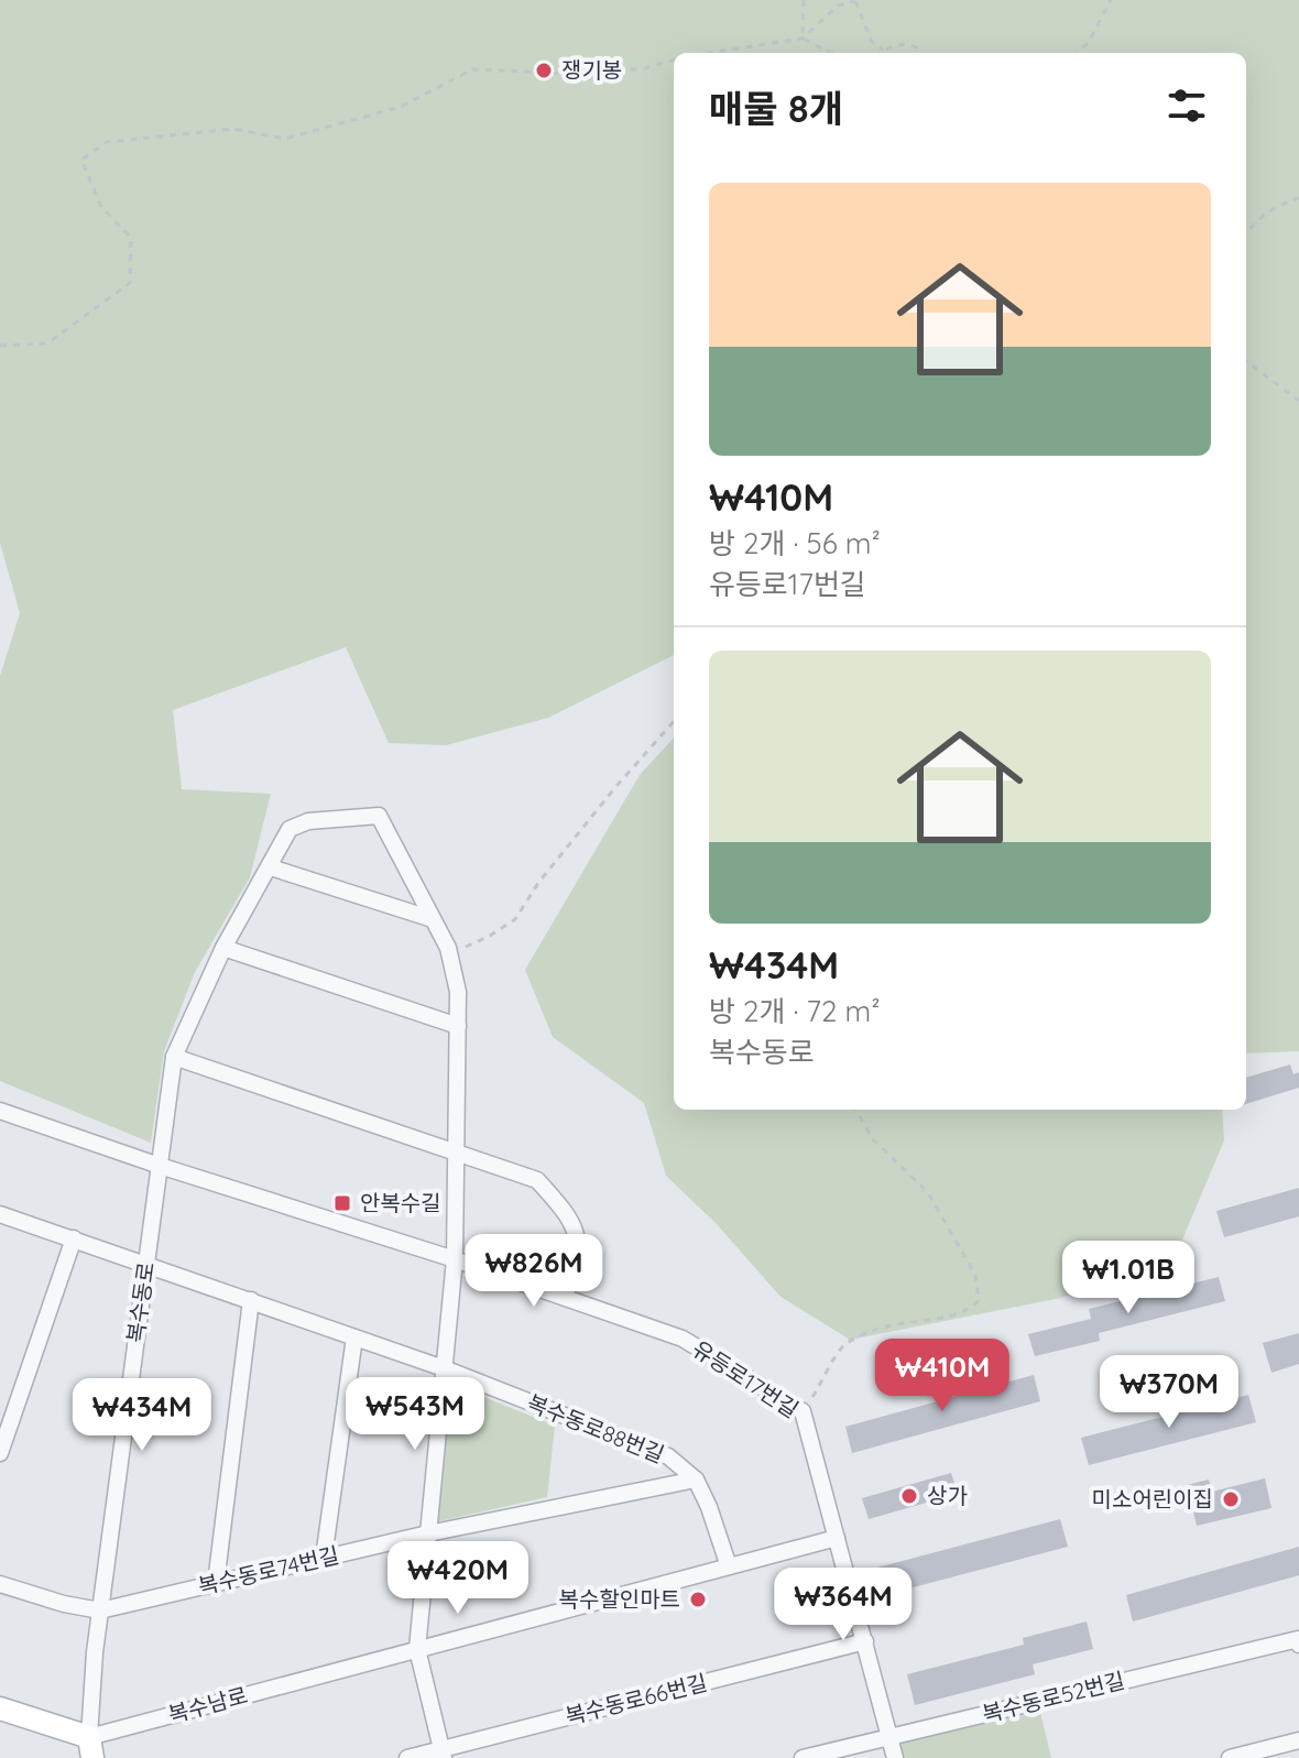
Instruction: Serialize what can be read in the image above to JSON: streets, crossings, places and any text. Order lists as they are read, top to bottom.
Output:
{
  "streets": {
    "street": [
      "복수동로",
      "유등로17번길",
      "복수동로88번길",
      "복수동로74번길",
      "복수동로52번길",
      "복수동로66번길",
      "복수남로"
    ]
  },
  "crossings": [
    ["복수동로", "유등로17번길"],
    ["복수동로", "복수동로88번길"],
    ["복수동로", "복수동로74번길"],
    ["복수동로", "복수남로"],
    ["유등로17번길", "복수동로52번길"],
    ["유등로17번길", "복수동로66번길"],
    ["유등로17번길", "복수남로"],
    ["복수동로88번길", "복수동로74번길"]
  ],
  "places": {
    "other": [
      "쟁기봉",
      "상가",
      "미소어린이집",
      "복수할인마트"
    ],
    "transit": ["안복수길"]
  },
  "page": {
    "heading": "매물 8개",
    "list": [
      {
        "name": "₩410M",
        "note": "방 2개 · 56 m² · 유등로17번길"
      },
      {
        "name": "₩434M",
        "note": "방 2개 · 72 m² · 복수동로"
      }
    ],
    "price": [
      "₩826M",
      "₩1.01B",
      "₩410M",
      "₩370M",
      "₩543M",
      "₩434M",
      "₩420M",
      "₩364M"
    ]
  }
}
